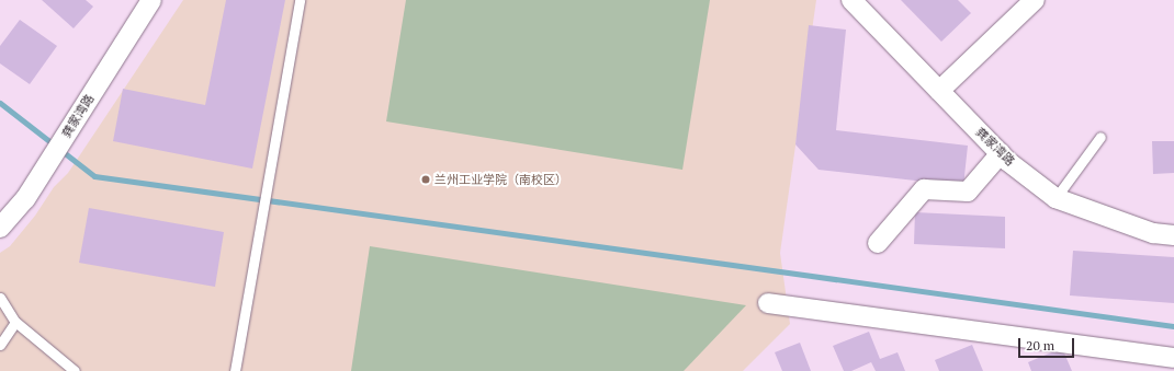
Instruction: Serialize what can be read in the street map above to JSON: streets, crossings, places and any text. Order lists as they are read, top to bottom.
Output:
{
  "streets": {
    "street": ["龚家湾路"]
  },
  "places": ["兰州工业学院（南校区）"],
  "scale_bar": "20 m"
}
